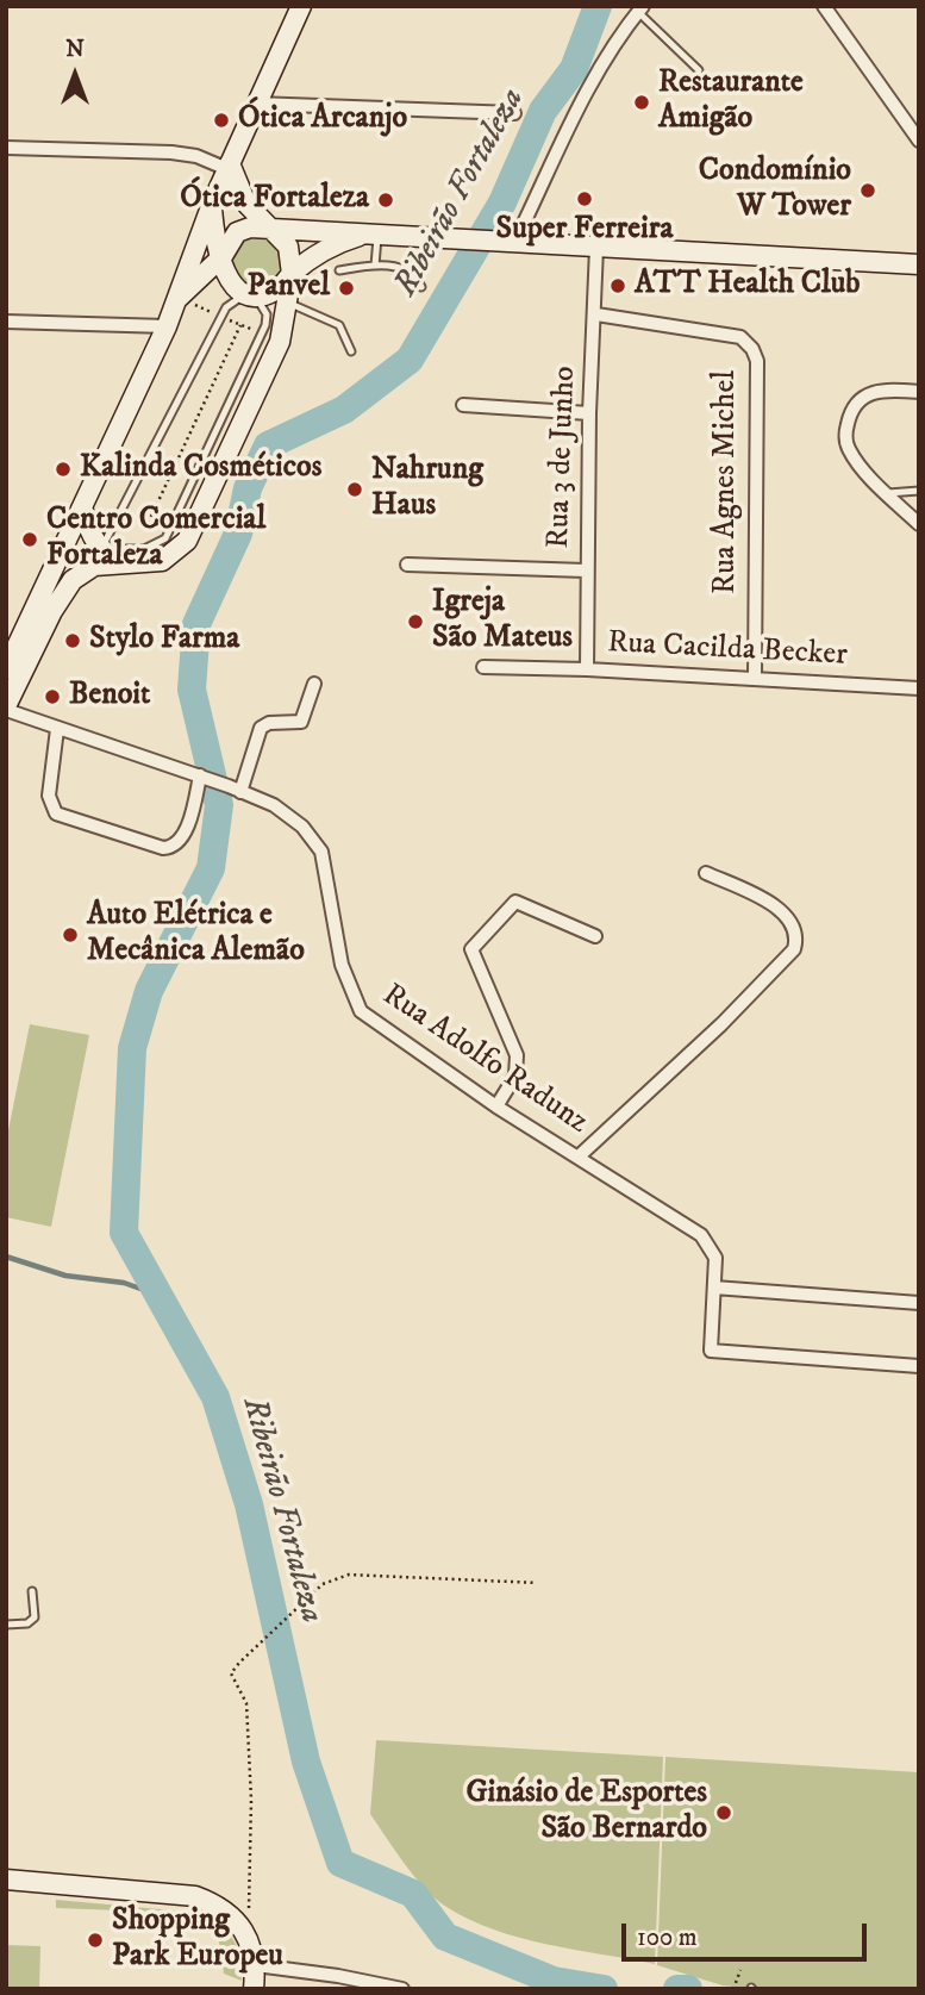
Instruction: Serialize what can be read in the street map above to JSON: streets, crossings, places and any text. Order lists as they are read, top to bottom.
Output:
{
  "streets": {
    "street": [
      "Rua 3 de Junho",
      "Rua Agnes Michel",
      "Rua Cacilda Becker",
      "Rua Adolfo Radunz"
    ]
  },
  "crossings": [
    ["Rua 3 de Junho", "Rua Agnes Michel"],
    ["Rua 3 de Junho", "Rua Cacilda Becker"],
    ["Rua Agnes Michel", "Rua Cacilda Becker"]
  ],
  "water": ["Ribeirão Fortaleza"],
  "places": [
    "Restaurante Amigão",
    "Ótica Arcanjo",
    "Condomínio W Tower",
    "Super Ferreira",
    "Ótica Fortaleza",
    "ATT Health Club",
    "Panvel",
    "Kalinda Cosméticos",
    "Nahrung Haus",
    "Centro Comercial Fortaleza",
    "Igreja São Mateus",
    "Stylo Farma",
    "Benoit",
    "Auto Elétrica e Mecânica Alemão",
    "Ginásio de Esportes São Bernardo",
    "Shopping Park Europeu"
  ],
  "scale_bar": "100 m",
  "north": "top"
}
